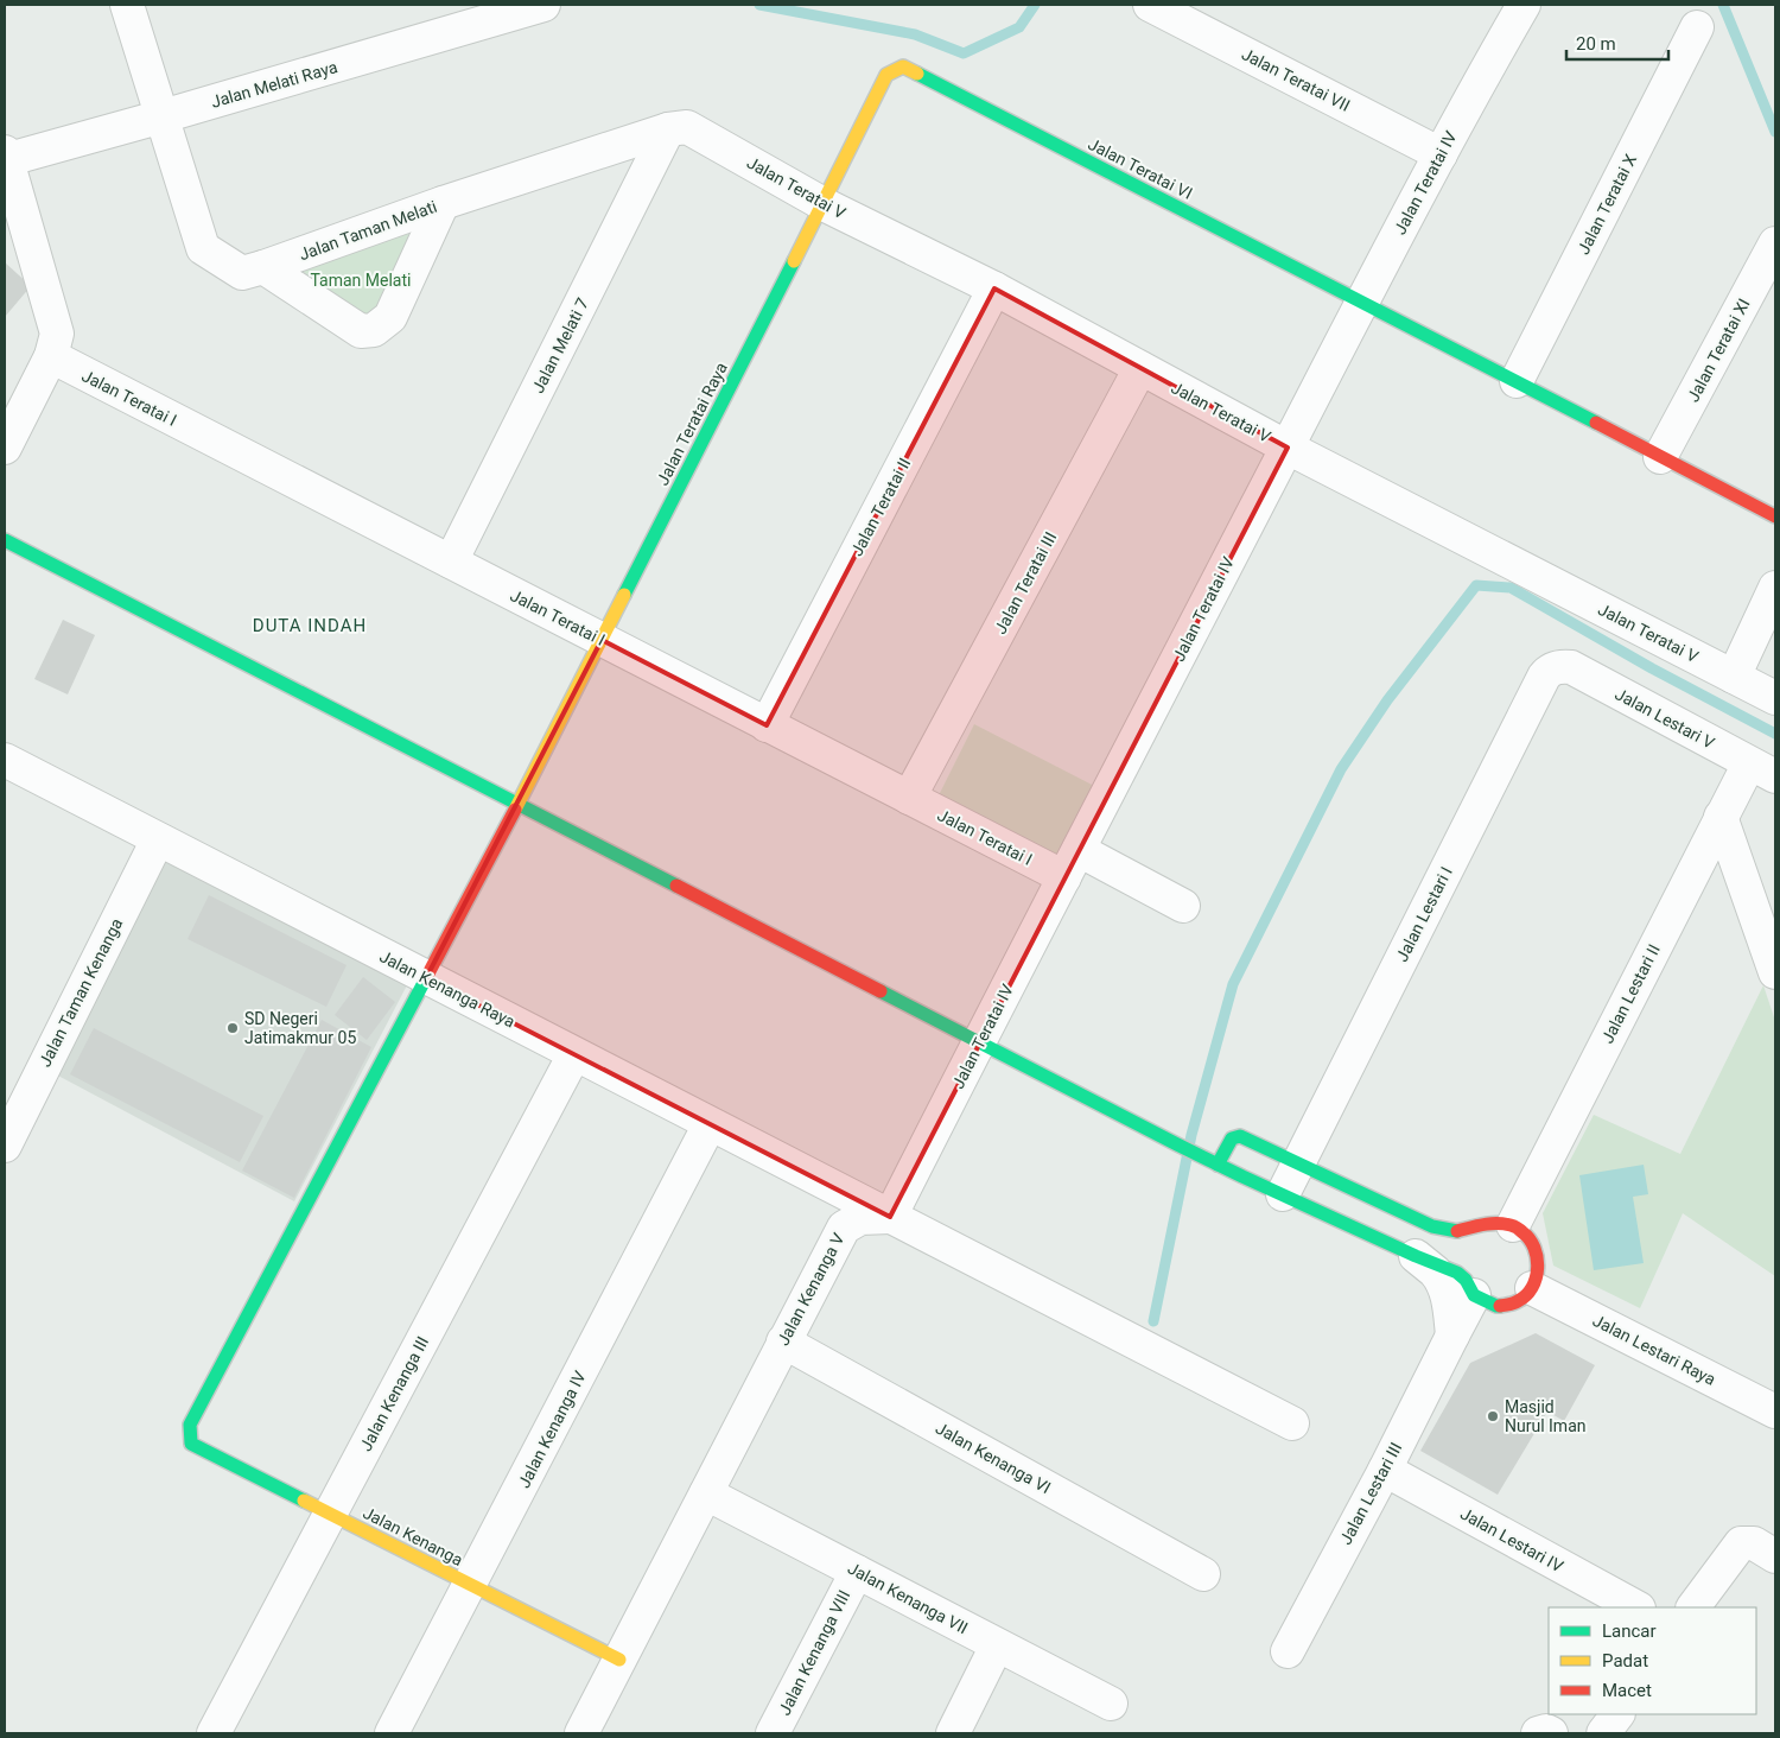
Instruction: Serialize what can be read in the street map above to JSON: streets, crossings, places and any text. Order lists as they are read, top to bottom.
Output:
{
  "streets": {
    "street": [
      "Jalan Teratai VII",
      "Jalan Melati Raya",
      "Jalan Teratai VI",
      "Jalan Teratai IV",
      "Jalan Teratai V",
      "Jalan Teratai X",
      "Jalan Taman Melati",
      "Jalan Melati 7",
      "Jalan Teratai XI",
      "Jalan Teratai I",
      "Jalan Teratai Raya",
      "Jalan Teratai II",
      "Jalan Teratai III",
      "Jalan Lestari V",
      "Jalan Lestari I",
      "Jalan Kenanga Raya",
      "Jalan Taman Kenanga",
      "Jalan Lestari II",
      "Jalan Kenanga V",
      "Jalan Lestari Raya",
      "Jalan Kenanga III",
      "Jalan Kenanga IV",
      "Jalan Kenanga VI",
      "Jalan Lestari III",
      "Jalan Kenanga",
      "Jalan Lestari IV",
      "Jalan Kenanga VII",
      "Jalan Kenanga VIII"
    ]
  },
  "crossings": [
    ["Jalan Teratai VII", "Jalan Teratai IV"],
    ["Jalan Melati Raya", "Jalan Taman Melati"],
    ["Jalan Teratai VI", "Jalan Teratai IV"],
    ["Jalan Teratai VI", "Jalan Teratai X"],
    ["Jalan Teratai VI", "Jalan Teratai XI"],
    ["Jalan Teratai VI", "Jalan Teratai Raya"],
    ["Jalan Teratai IV", "Jalan Teratai V"],
    ["Jalan Teratai IV", "Jalan Teratai I"],
    ["Jalan Teratai IV", "Jalan Kenanga Raya"],
    ["Jalan Teratai IV", "Jalan Kenanga V"],
    ["Jalan Teratai V", "Jalan Taman Melati"],
    ["Jalan Teratai V", "Jalan Melati 7"],
    ["Jalan Teratai V", "Jalan Teratai Raya"],
    ["Jalan Teratai V", "Jalan Teratai II"],
    ["Jalan Teratai V", "Jalan Teratai III"],
    ["Jalan Taman Melati", "Jalan Melati 7"],
    ["Jalan Melati 7", "Jalan Teratai I"],
    ["Jalan Teratai I", "Jalan Teratai Raya"],
    ["Jalan Teratai I", "Jalan Teratai II"],
    ["Jalan Teratai I", "Jalan Teratai III"],
    ["Jalan Teratai Raya", "Jalan Kenanga Raya"],
    ["Jalan Teratai Raya", "Jalan Kenanga"],
    ["Jalan Lestari V", "Jalan Lestari I"],
    ["Jalan Lestari V", "Jalan Lestari II"],
    ["Jalan Kenanga Raya", "Jalan Taman Kenanga"],
    ["Jalan Kenanga Raya", "Jalan Kenanga V"],
    ["Jalan Kenanga Raya", "Jalan Kenanga III"],
    ["Jalan Kenanga Raya", "Jalan Kenanga IV"],
    ["Jalan Kenanga V", "Jalan Kenanga VI"],
    ["Jalan Kenanga V", "Jalan Kenanga"],
    ["Jalan Kenanga V", "Jalan Kenanga VII"],
    ["Jalan Kenanga III", "Jalan Kenanga"],
    ["Jalan Kenanga IV", "Jalan Kenanga"],
    ["Jalan Lestari III", "Jalan Lestari IV"],
    ["Jalan Kenanga VII", "Jalan Kenanga VIII"]
  ],
  "districts": ["DUTA INDAH"],
  "parks": ["Taman Melati"],
  "places": ["SD Negeri Jatimakmur 05", "Masjid Nurul Iman"],
  "legend": ["Lancar", "Padat", "Macet"],
  "scale_bar": "20 m"
}
